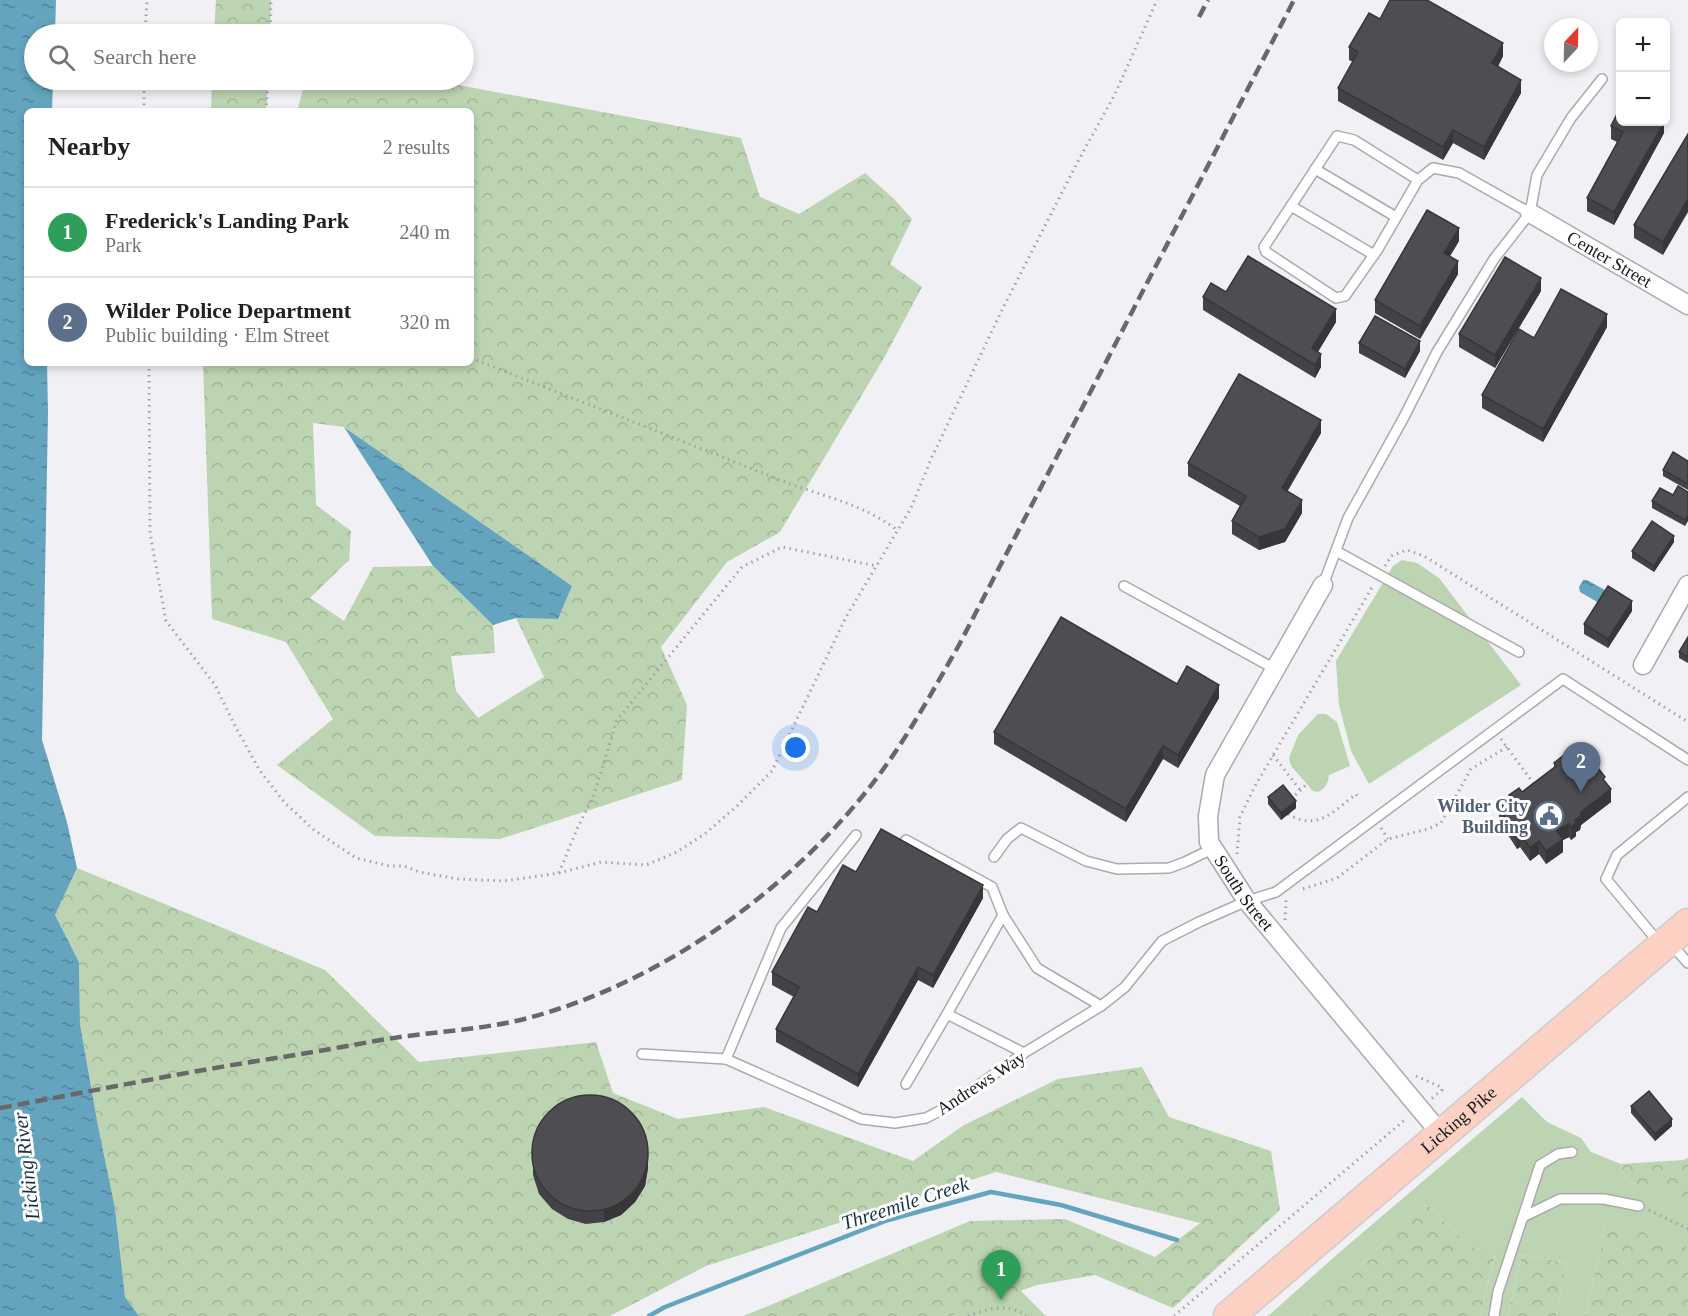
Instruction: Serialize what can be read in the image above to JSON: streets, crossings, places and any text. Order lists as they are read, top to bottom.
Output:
{
  "streets": {
    "main road": ["Licking Pike"],
    "street": ["Center Street", "South Street"],
    "lane": ["Andrews Way"]
  },
  "crossings": [
    ["South Street", "Andrews Way"],
    ["South Street", "Licking Pike"]
  ],
  "water": ["Licking River", "Threemile Creek"],
  "places": {
    "public building": ["Wilder City Building"]
  },
  "north": "top",
  "page": {
    "map_buttons": ["+", "−"],
    "search": "Search here",
    "heading": ["Nearby", "2 results"],
    "list": [
      {
        "mark": "1",
        "name": "Frederick's Landing Park",
        "note": "Park",
        "value": "240 m"
      },
      {
        "mark": "2",
        "name": "Wilder Police Department",
        "note": "Public building · Elm Street",
        "value": "320 m"
      }
    ],
    "pins": ["2", "1"]
  }
}
